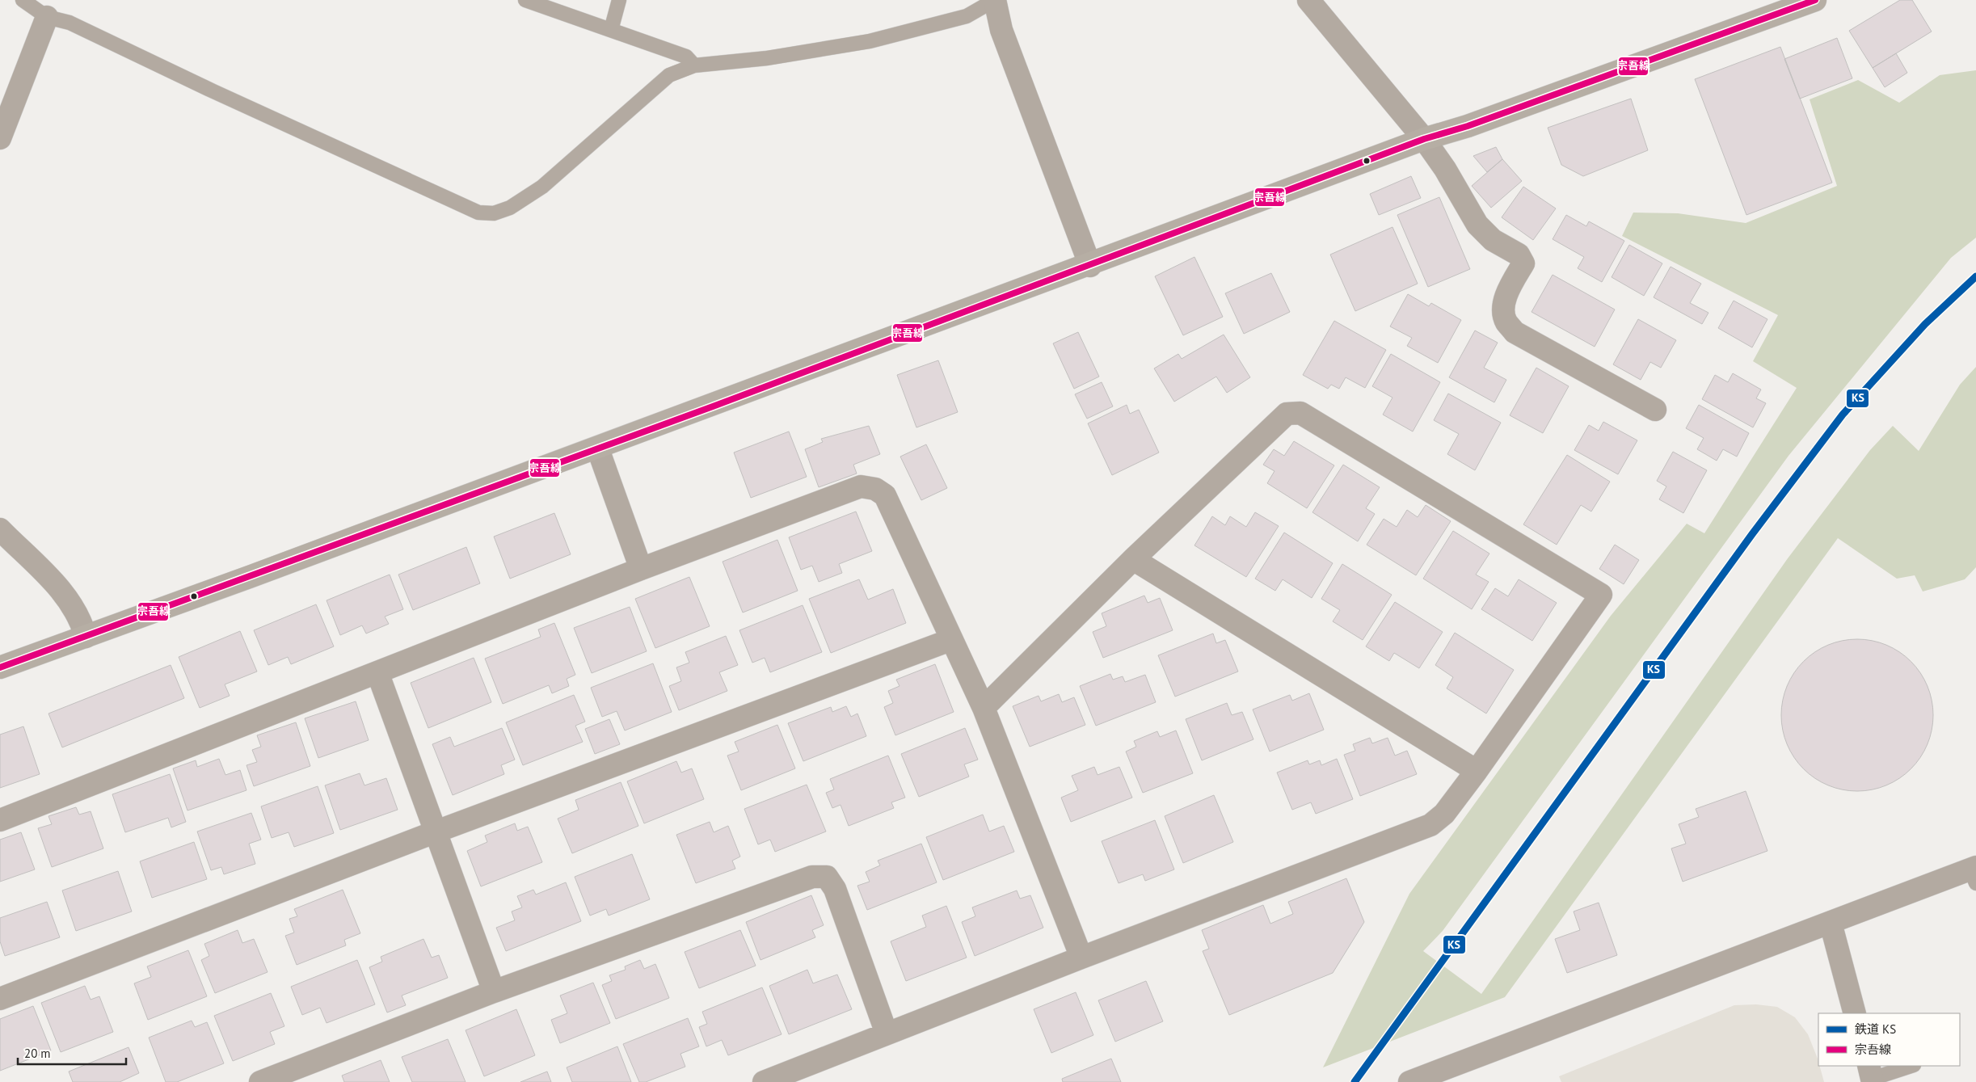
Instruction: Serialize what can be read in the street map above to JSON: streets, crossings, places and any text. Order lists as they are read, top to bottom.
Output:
{
  "lines": ["transit line 宗吾線", "rail line KS"],
  "legend": ["鉄道 KS", "宗吾線"],
  "scale_bar": "20 m"
}
